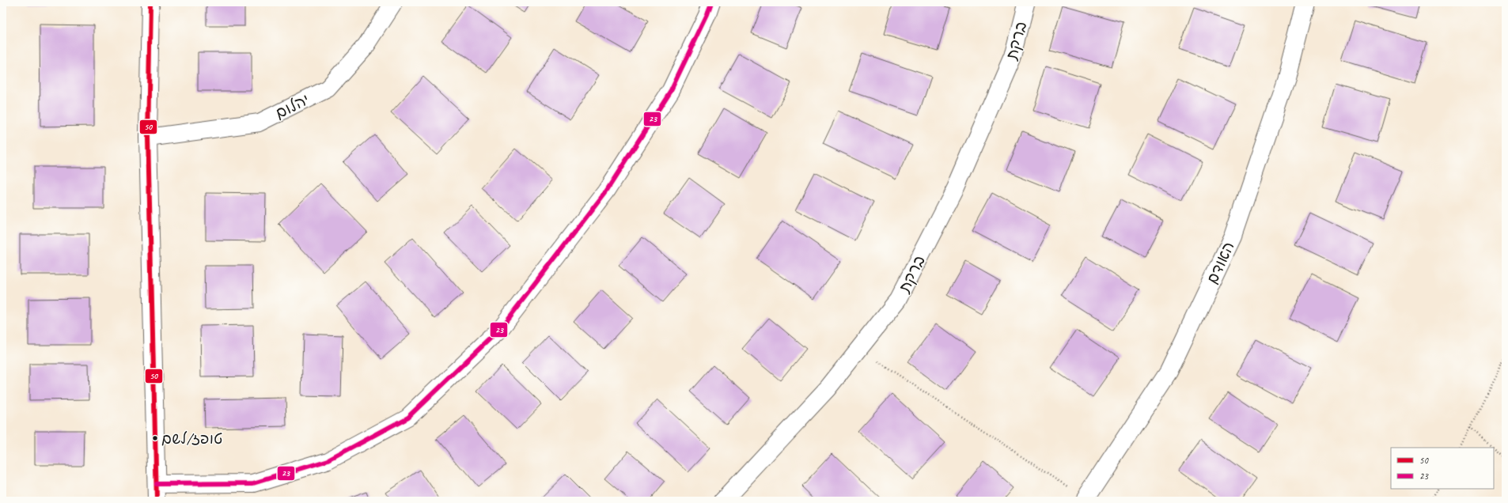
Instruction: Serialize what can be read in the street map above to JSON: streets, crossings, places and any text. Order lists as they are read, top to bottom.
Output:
{
  "streets": {
    "street": ["ברקת", "יהלום", "האודם"]
  },
  "places": ["טופז/לשם"],
  "lines": ["transit line 50", "transit line 23"],
  "legend": ["50", "23"]
}
